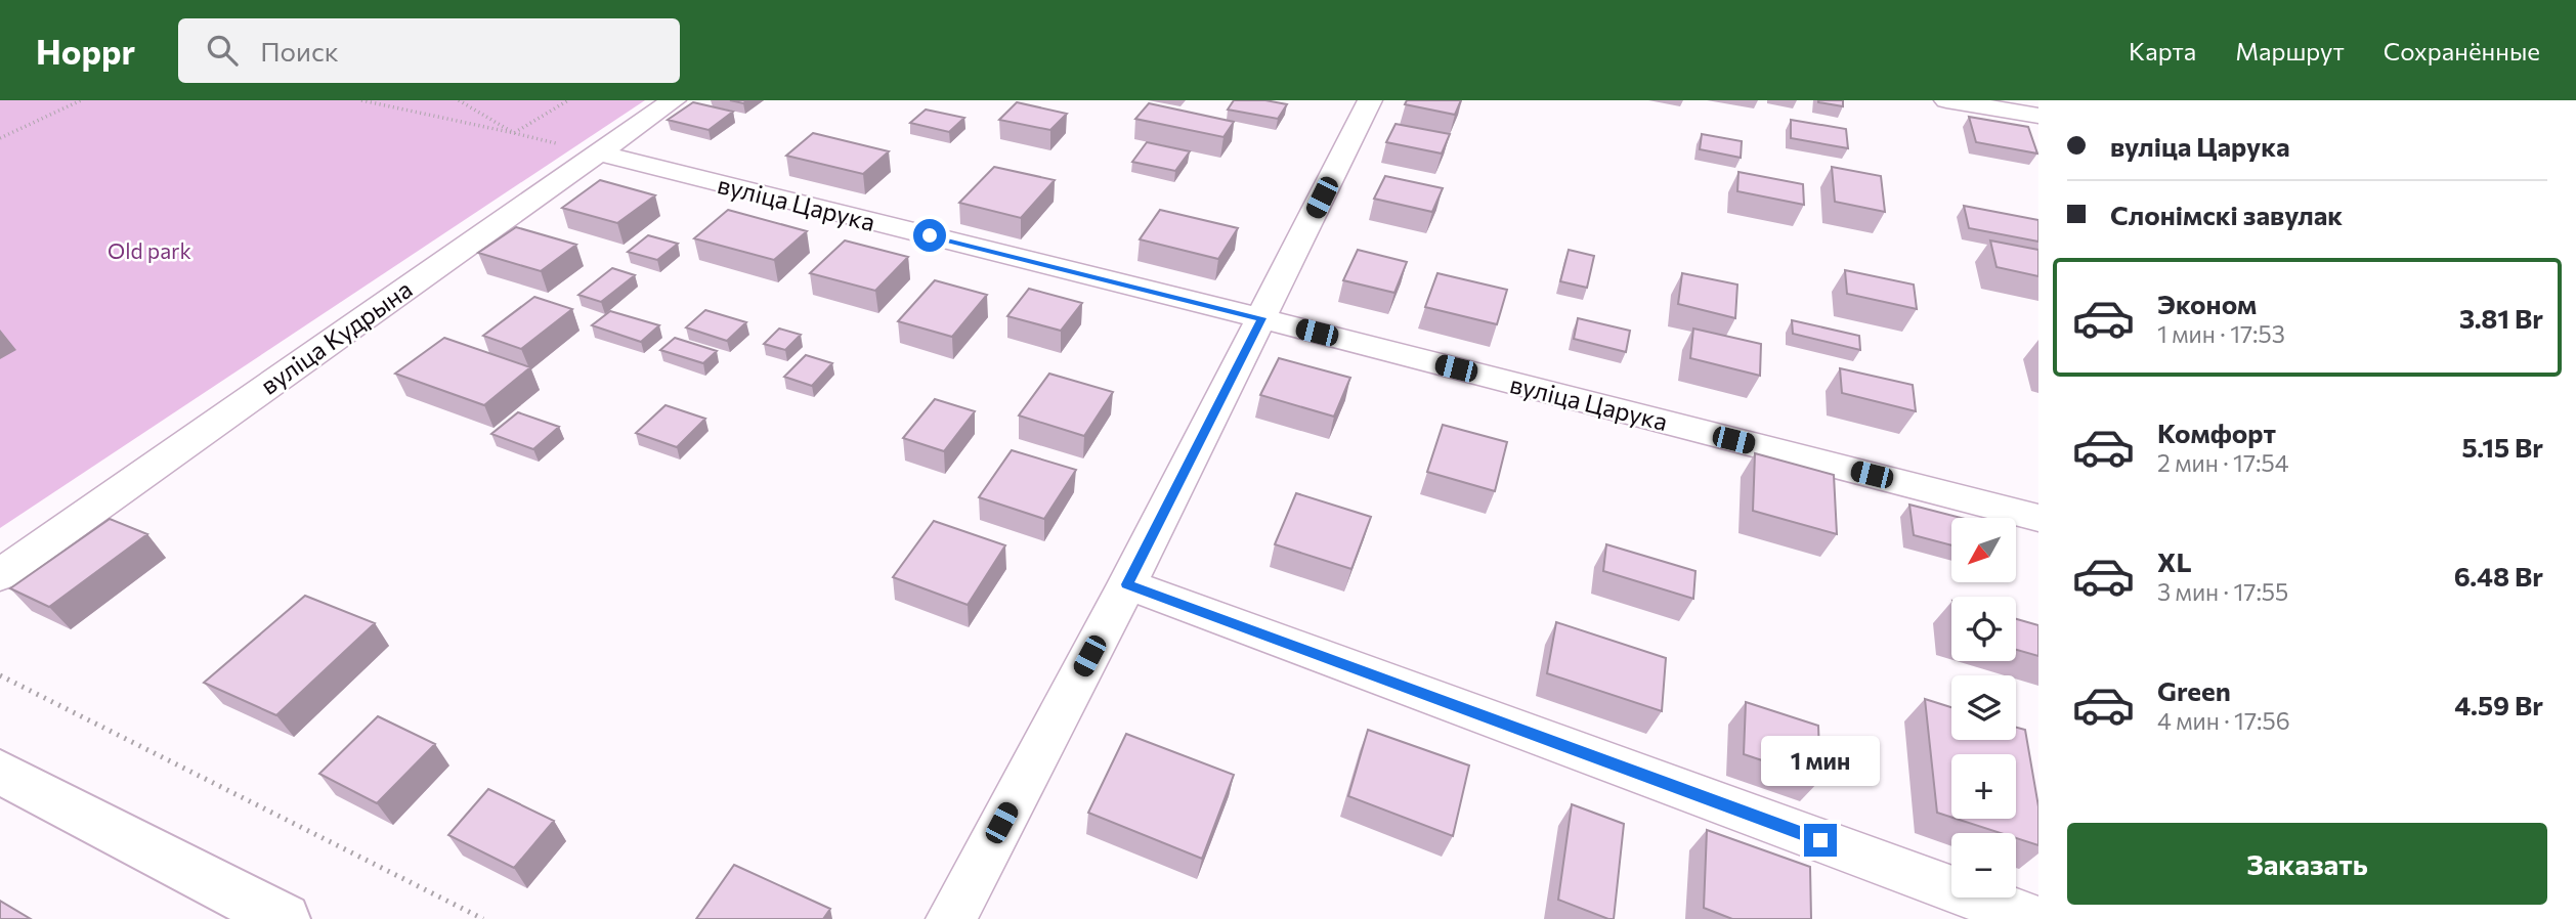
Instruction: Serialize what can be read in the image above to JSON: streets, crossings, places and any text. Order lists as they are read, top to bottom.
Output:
{
  "streets": {
    "street": ["вуліца Царука", "вуліца Кудрына"]
  },
  "crossings": [
    ["вуліца Царука", "вуліца Кудрына"]
  ],
  "parks": ["Old park"],
  "north": "bottom left",
  "page": {
    "header": "Hoppr",
    "search": "Поиск",
    "nav": ["Карта", "Маршрут", "Сохранённые"],
    "banner": ["вуліца Царука", "Слонімскі завулак"],
    "list": [
      {
        "name": "Эконом",
        "note": "1 мин · 17:53",
        "value": "3.81 Br"
      },
      {
        "name": "Комфорт",
        "note": "2 мин · 17:54",
        "value": "5.15 Br"
      },
      {
        "name": "XL",
        "note": "3 мин · 17:55",
        "value": "6.48 Br"
      },
      {
        "name": "Green",
        "note": "4 мин · 17:56",
        "value": "4.59 Br"
      }
    ],
    "map_buttons": ["+", "−"],
    "bubble": "1 мин",
    "buttons": "Заказать"
  }
}
